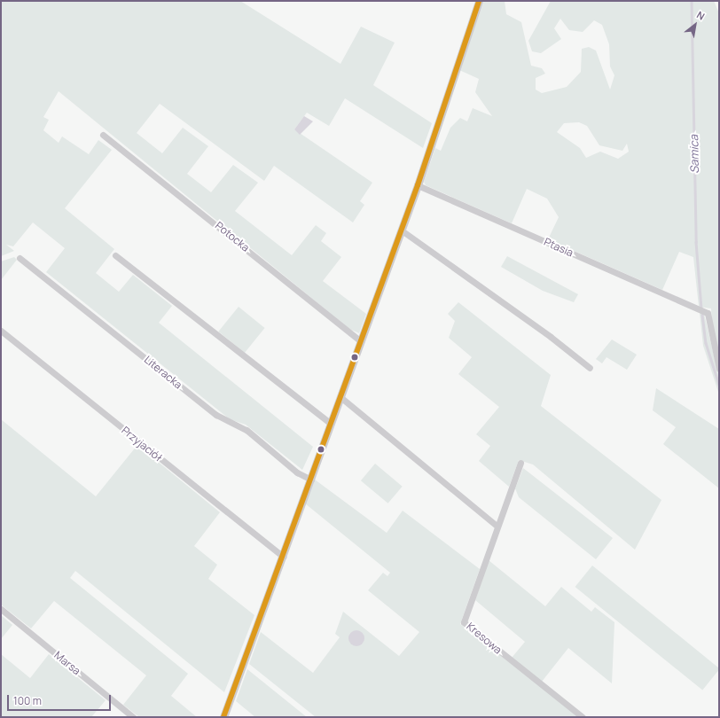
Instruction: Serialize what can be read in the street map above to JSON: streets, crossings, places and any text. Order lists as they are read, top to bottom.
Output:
{
  "streets": {
    "street": [
      "Potocka",
      "Ptasia",
      "Literacka",
      "Przyjaciół",
      "Kresowa",
      "Marsa"
    ]
  },
  "water": ["Samica"],
  "scale_bar": "100 m",
  "north": "top right"
}
